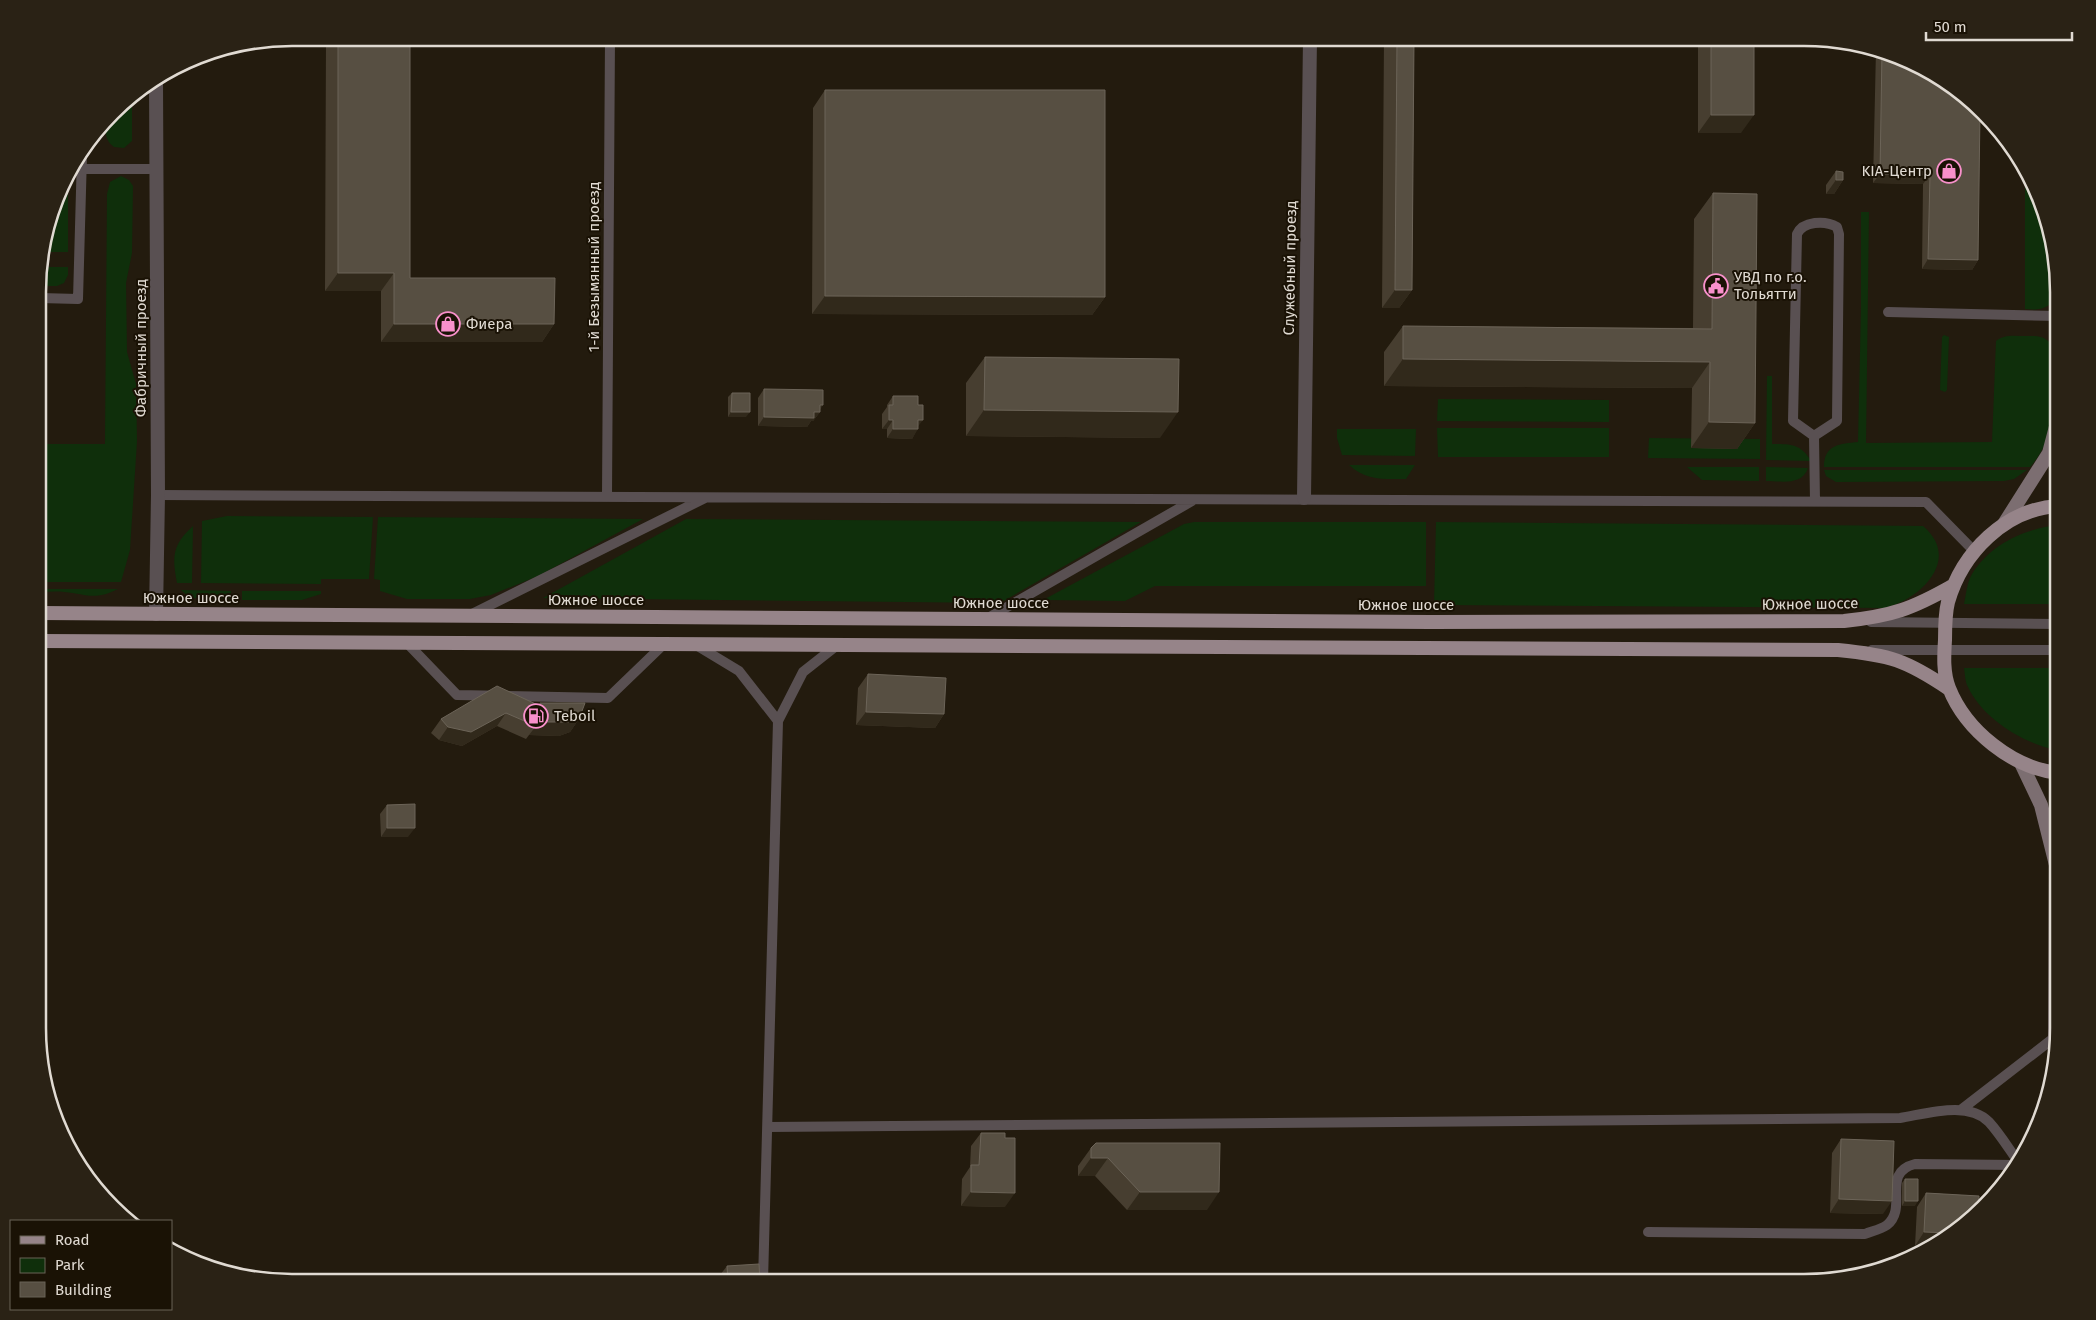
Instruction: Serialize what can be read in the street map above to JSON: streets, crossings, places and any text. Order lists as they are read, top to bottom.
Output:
{
  "streets": {
    "main road": ["Южное шоссе"],
    "street": ["Служебный проезд", "Фабричный проезд"],
    "lane": ["1-й Безымянный проезд"]
  },
  "crossings": [
    ["Фабричный проезд", "Южное шоссе"]
  ],
  "places": {
    "shop": ["KIA-Центр", "Фиера"],
    "public building": ["УВД по г.о. Тольятти"],
    "fuel station": ["Teboil"]
  },
  "legend": ["Road", "Park", "Building"],
  "scale_bar": "50 m"
}
